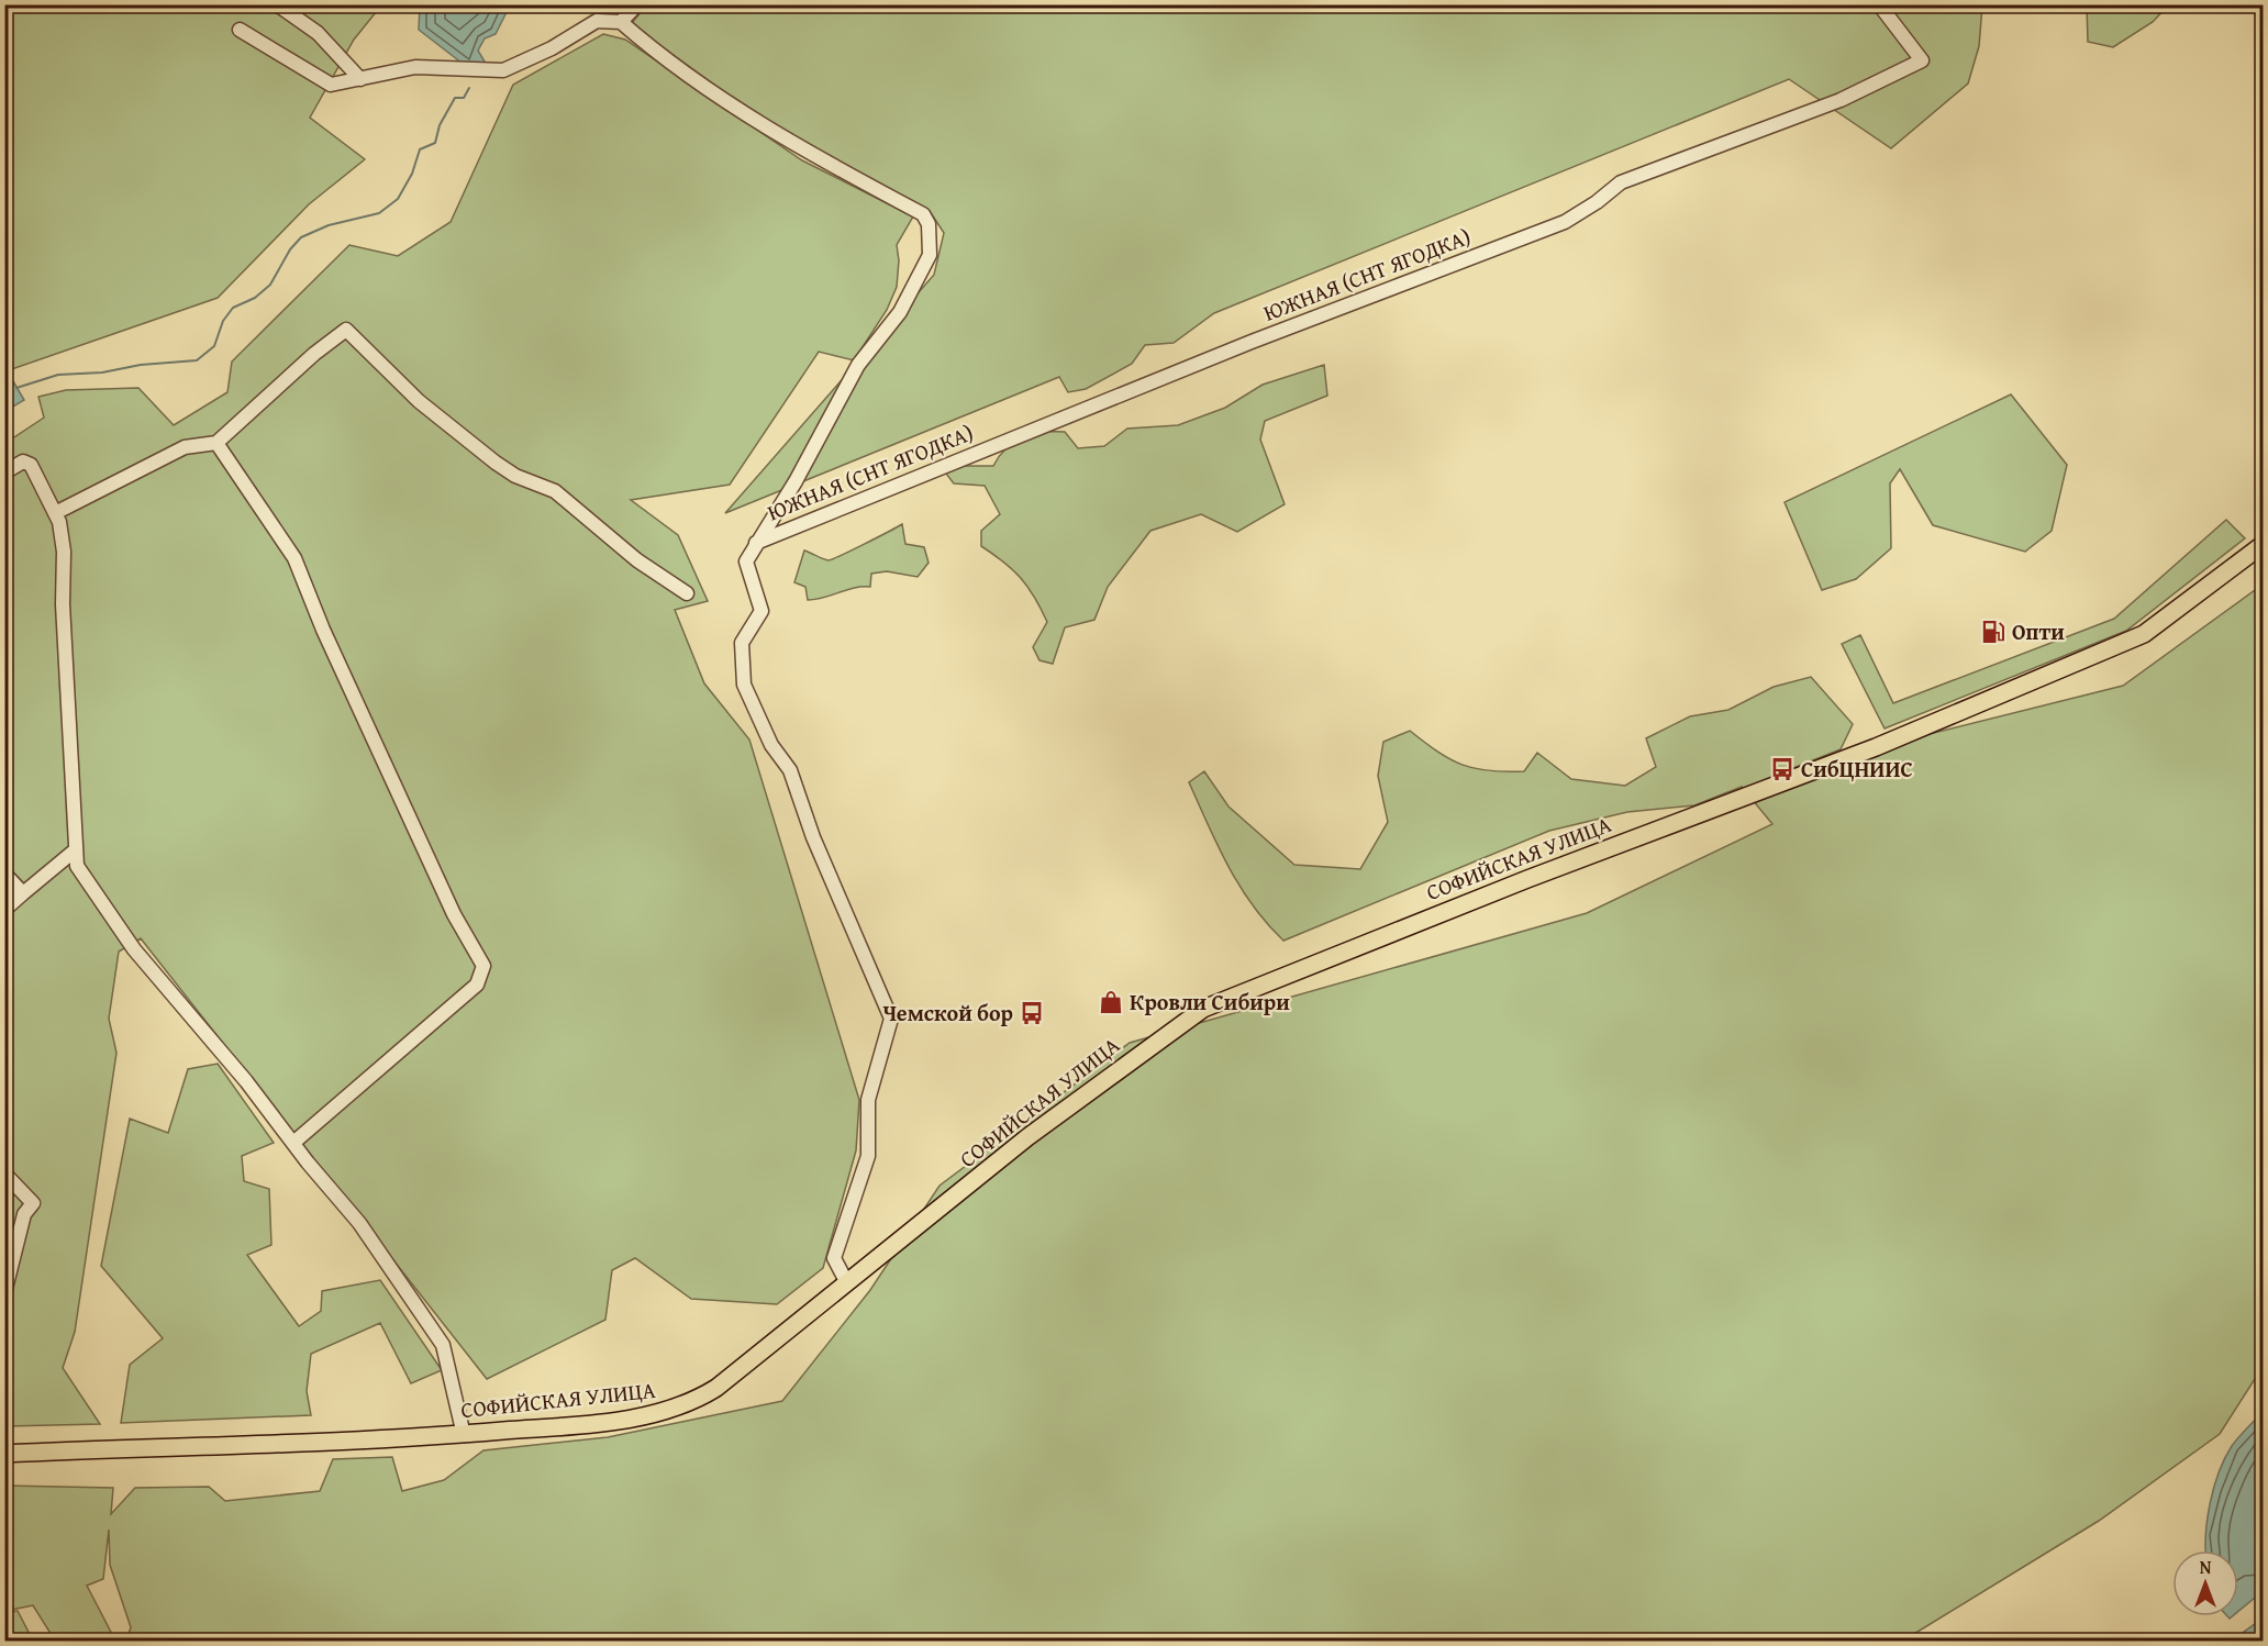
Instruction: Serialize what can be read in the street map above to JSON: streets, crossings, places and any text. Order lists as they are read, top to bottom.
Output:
{
  "streets": {
    "main road": ["СОФИЙСКАЯ УЛИЦА"],
    "street": ["ЮЖНАЯ (СНТ ЯГОДКА)"]
  },
  "places": {
    "fuel station": ["Опти"],
    "bus stop": ["СибЦНИИС", "Чемской бор"],
    "shop": ["Кровли Сибири"]
  },
  "north": "top"
}
